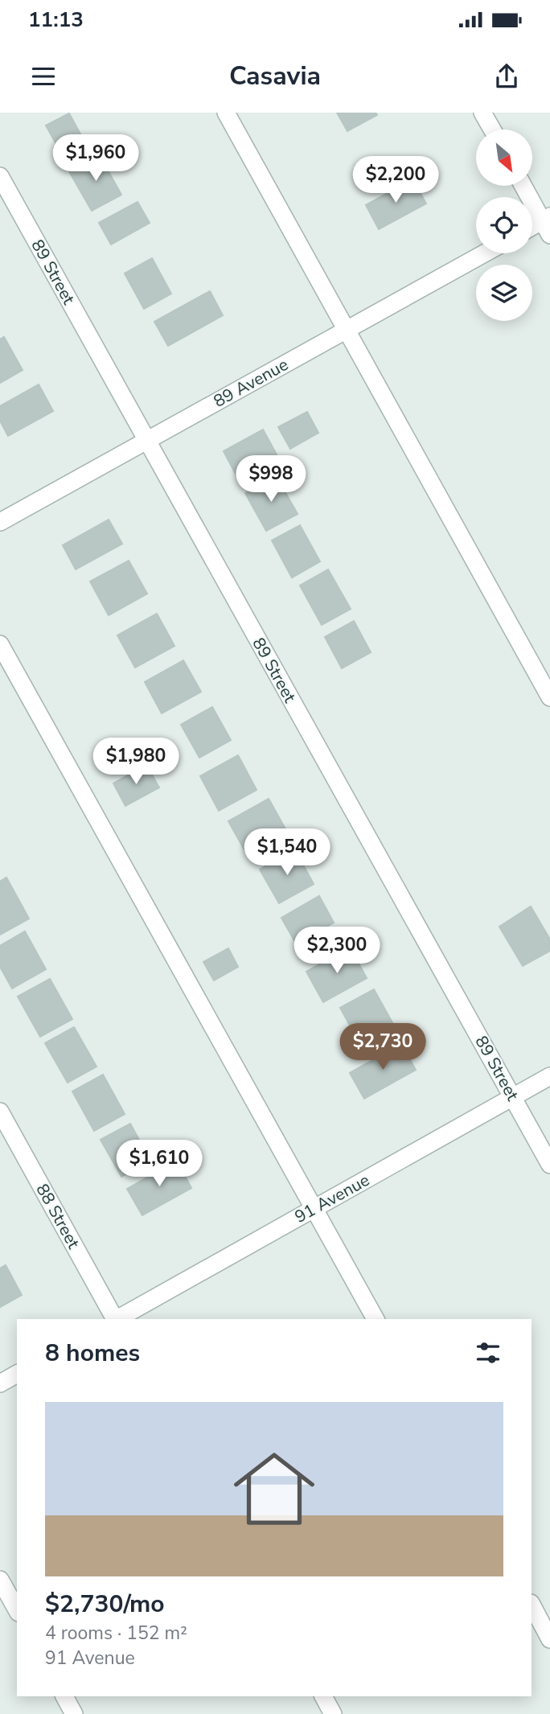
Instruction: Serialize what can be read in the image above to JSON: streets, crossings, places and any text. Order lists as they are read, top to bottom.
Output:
{
  "streets": {
    "street": [
      "89 Street",
      "89 Avenue",
      "91 Avenue",
      "88 Street"
    ]
  },
  "crossings": [
    ["89 Street", "89 Avenue"],
    ["89 Street", "91 Avenue"]
  ],
  "north": "bottom right",
  "page": {
    "status": "11:13",
    "header": "Casavia",
    "price": [
      "$1,960",
      "$2,200",
      "$998",
      "$1,980",
      "$1,540",
      "$2,300",
      "$2,730",
      "$1,610"
    ],
    "heading": "8 homes",
    "list": [
      {
        "name": "$2,730/mo",
        "note": "4 rooms · 152 m² · 91 Avenue"
      }
    ]
  }
}
